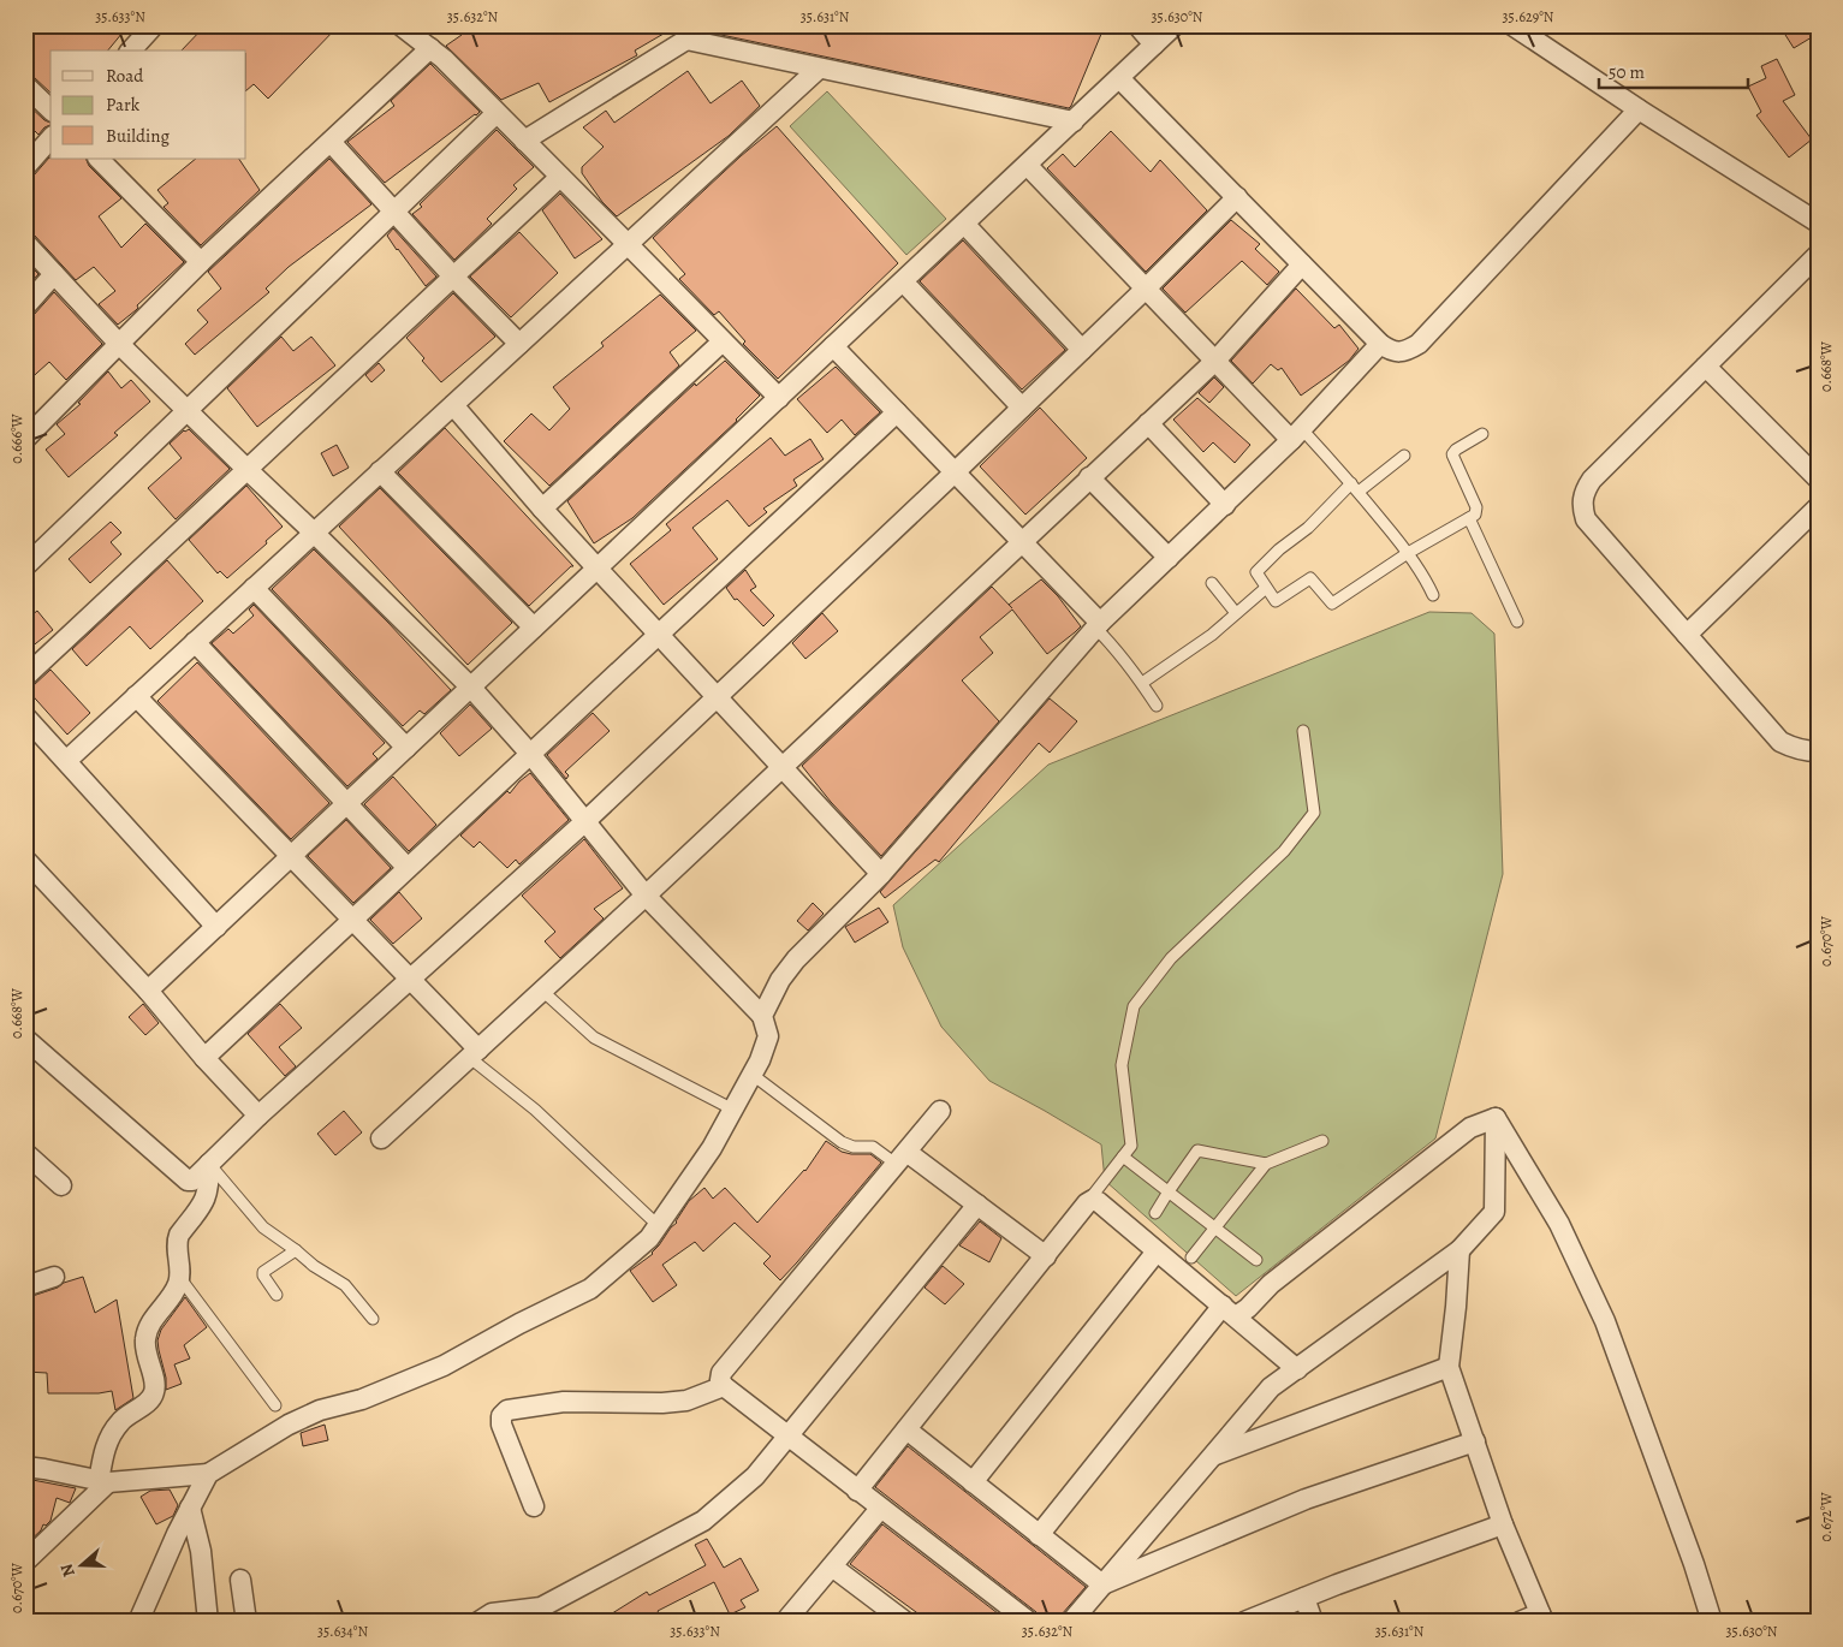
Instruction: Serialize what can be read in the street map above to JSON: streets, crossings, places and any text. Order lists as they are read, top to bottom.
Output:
{
  "legend": ["Road", "Park", "Building"],
  "scale_bar": "50 m",
  "north": "left",
  "coordinates": [
    "35.633°N",
    "35.632°N",
    "35.631°N",
    "35.630°N",
    "35.629°N",
    "0.668°W",
    "0.666°W",
    "0.670°W",
    "0.672°W",
    "35.634°N"
  ]
}
